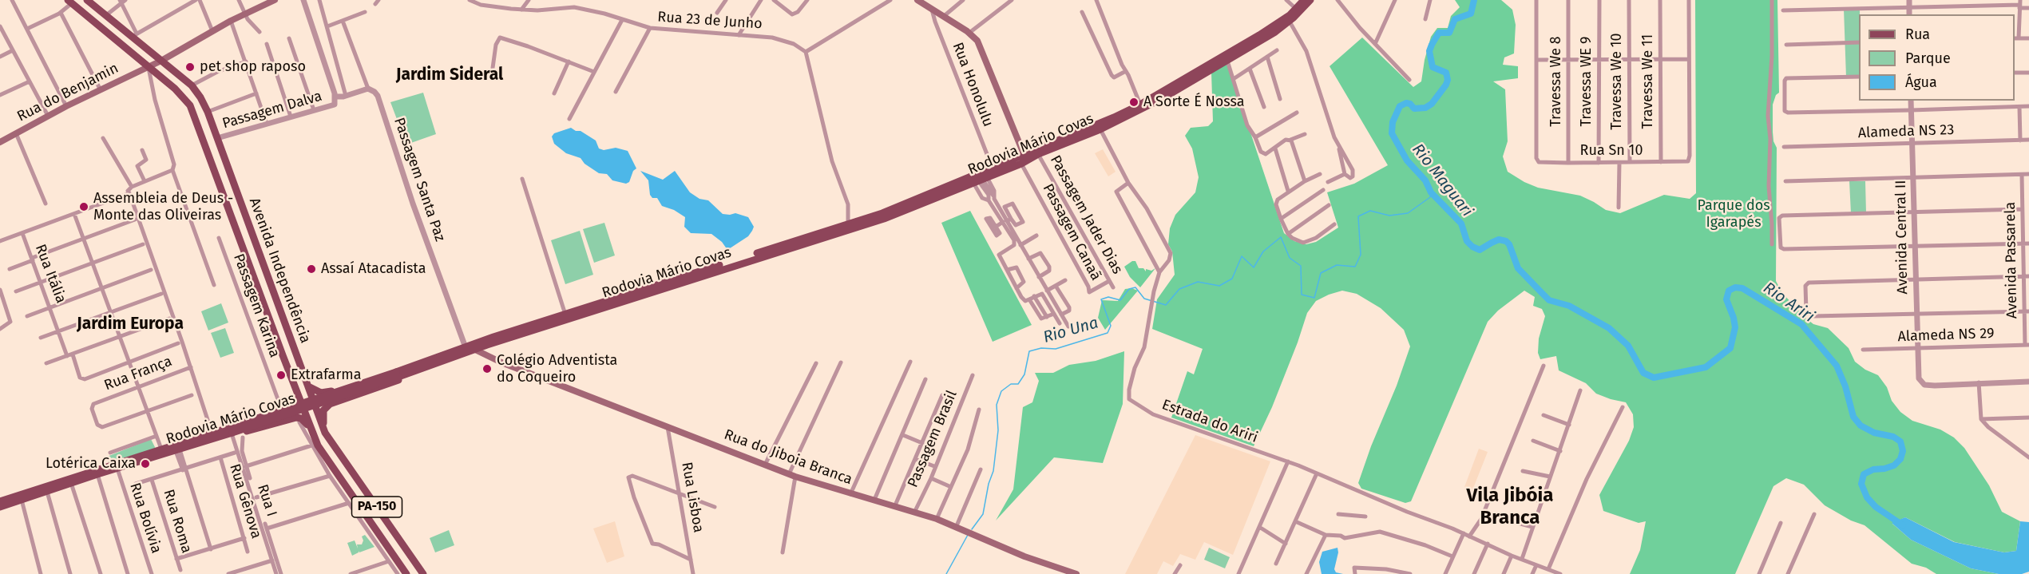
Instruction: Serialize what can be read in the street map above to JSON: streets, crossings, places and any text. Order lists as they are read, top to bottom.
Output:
{
  "streets": {
    "main road": [
      "Rua do Benjamin",
      "Rodovia Mário Covas",
      "Avenida Independência",
      "Rua do Jiboia Branca",
      "PA-150"
    ],
    "street": [
      "Rua 23 de Junho",
      "Travessa We 8",
      "Travessa WE 9",
      "Travessa We 10",
      "Travessa We 11",
      "Rua Honolulu",
      "Passagem Dalva",
      "Alameda NS 23",
      "Rua Sn 10",
      "Passagem Santa Paz",
      "Passagem Jader Dias",
      "Passagem Canaã",
      "Avenida Central II",
      "Avenida Passarela",
      "Rua Itália",
      "Passagem Karina",
      "Alameda NS 29",
      "Rua França",
      "Estrada do Ariri",
      "Passagem Brasil",
      "Rua Lisboa",
      "Rua I",
      "Rua Gênova",
      "Rua Bolívia",
      "Rua Roma"
    ]
  },
  "crossings": [
    ["Travessa We 8", "Rua Sn 10"],
    ["Travessa WE 9", "Rua Sn 10"],
    ["Travessa We 10", "Rua Sn 10"],
    ["Travessa We 11", "Rua Sn 10"],
    ["Rua Honolulu", "Rodovia Mário Covas"],
    ["Rua do Benjamin", "Avenida Independência"],
    ["Passagem Dalva", "Avenida Independência"],
    ["Alameda NS 23", "Avenida Central II"],
    ["Rodovia Mário Covas", "Passagem Santa Paz"],
    ["Rodovia Mário Covas", "Passagem Jader Dias"],
    ["Rodovia Mário Covas", "Passagem Canaã"],
    ["Rodovia Mário Covas", "Estrada do Ariri"],
    ["Rodovia Mário Covas", "Rua do Jiboia Branca"],
    ["Rodovia Mário Covas", "Rua I"],
    ["Rodovia Mário Covas", "Rua Bolívia"],
    ["Passagem Santa Paz", "Rua do Jiboia Branca"],
    ["Passagem Jader Dias", "Passagem Canaã"],
    ["Avenida Central II", "Alameda NS 29"],
    ["Avenida Passarela", "Alameda NS 29"],
    ["Passagem Brasil", "Rua do Jiboia Branca"],
    ["Rua do Jiboia Branca", "Rua Lisboa"]
  ],
  "districts": ["Jardim Sideral", "Jardim Europa", "Vila Jibóia Branca"],
  "water": ["Rio Maguari", "Rio Ariri", "Rio Una"],
  "parks": ["Parque dos Igarapés"],
  "places": [
    "pet shop raposo",
    "A Sorte É Nossa",
    "Assembleia de Deus - Monte das Oliveiras",
    "Assaí Atacadista",
    "Colégio Adventista do Coqueiro",
    "Extrafarma",
    "Lotérica Caixa"
  ],
  "legend": ["Rua", "Parque", "Água"]
}
